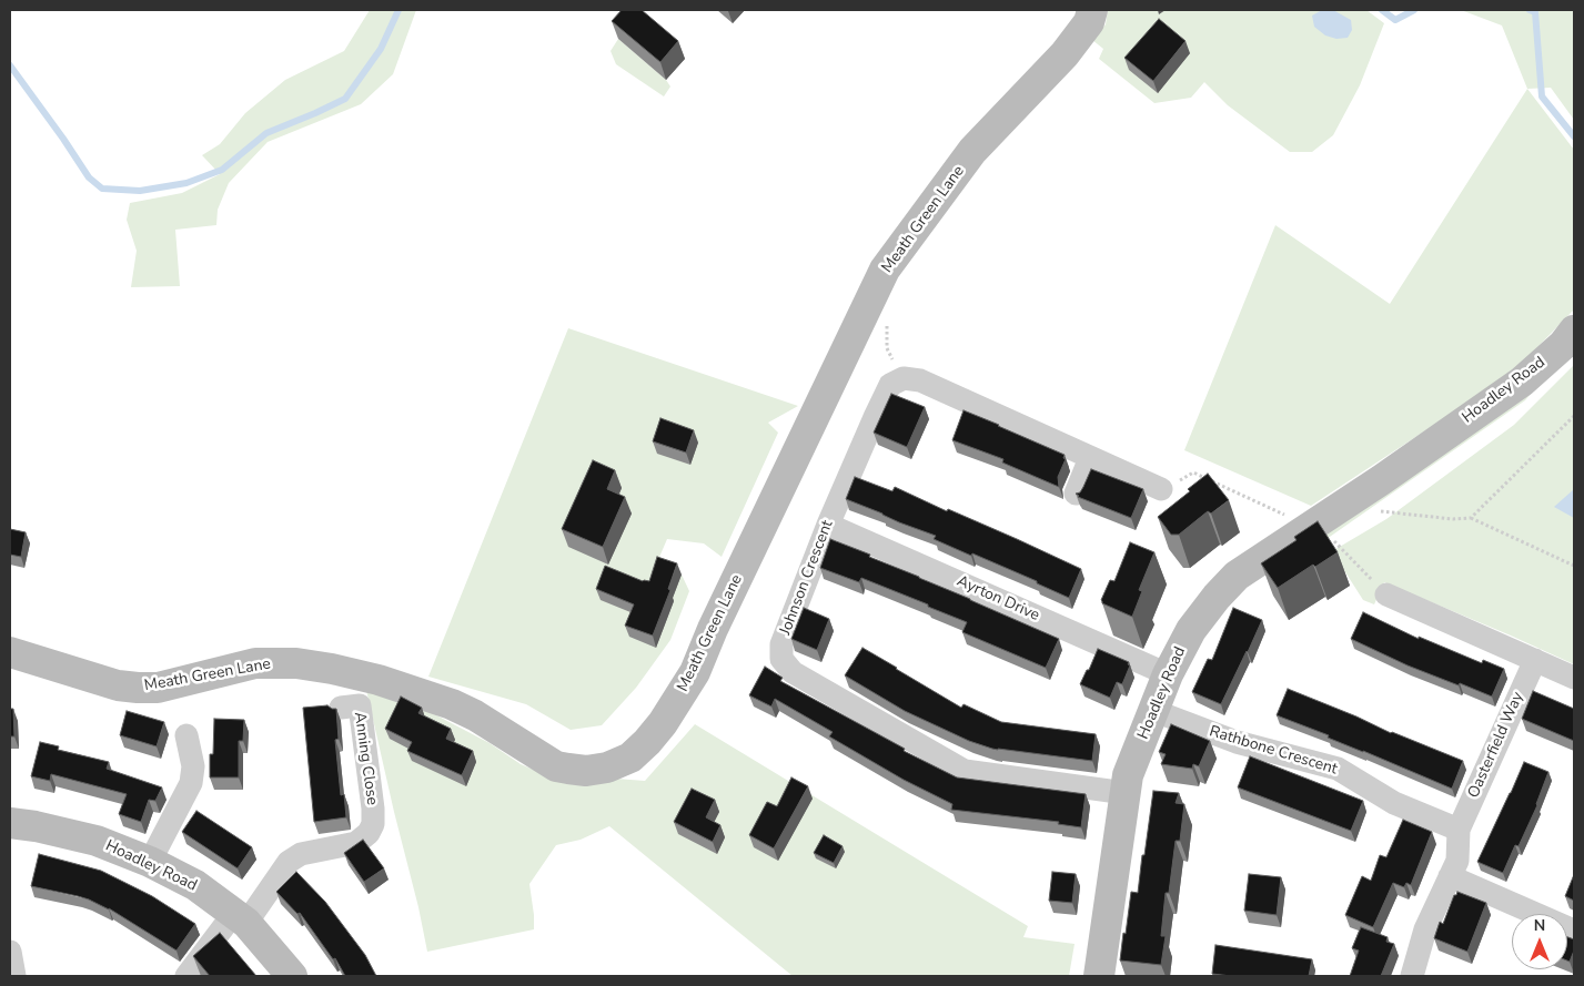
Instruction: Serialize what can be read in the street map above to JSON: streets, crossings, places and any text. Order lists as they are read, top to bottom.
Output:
{
  "streets": {
    "street": [
      "Meath Green Lane",
      "Hoadley Road",
      "Johnson Crescent",
      "Ayrton Drive",
      "Oasterfield Way",
      "Rathbone Crescent",
      "Anning Close"
    ]
  },
  "crossings": [
    ["Hoadley Road", "Johnson Crescent"],
    ["Hoadley Road", "Ayrton Drive"],
    ["Hoadley Road", "Rathbone Crescent"],
    ["Hoadley Road", "Anning Close"],
    ["Johnson Crescent", "Ayrton Drive"],
    ["Oasterfield Way", "Rathbone Crescent"]
  ],
  "north": "top"
}
